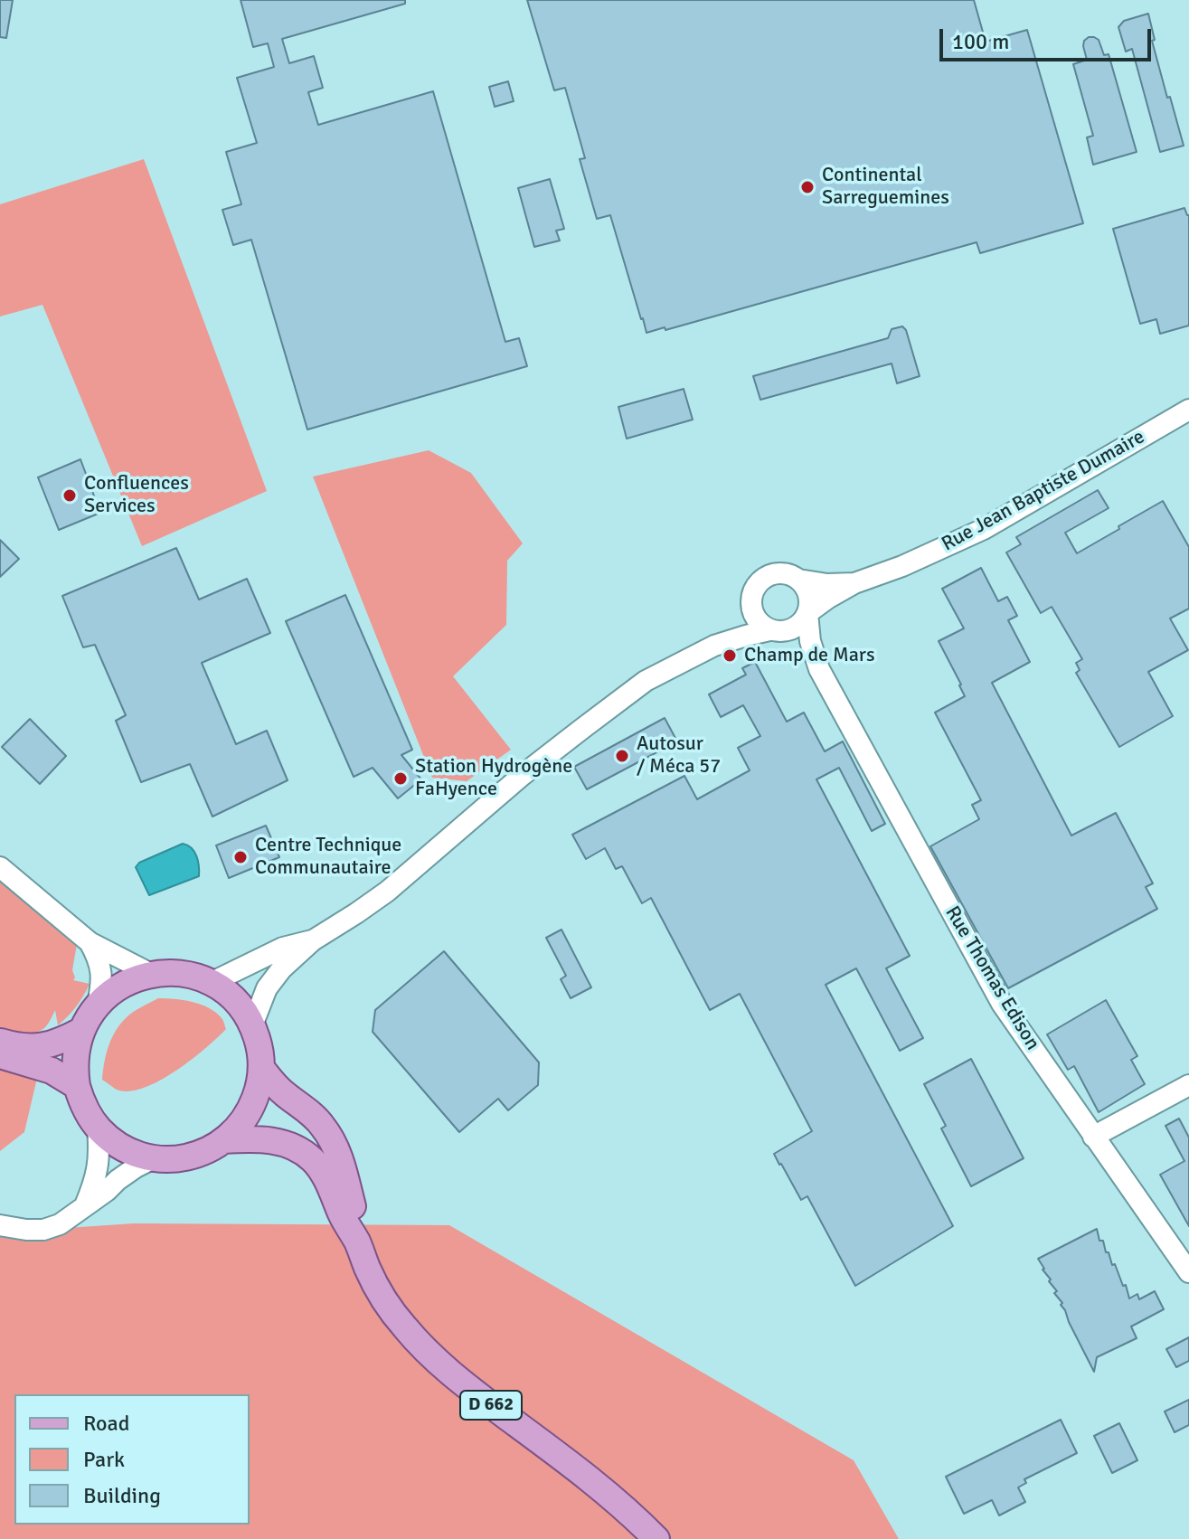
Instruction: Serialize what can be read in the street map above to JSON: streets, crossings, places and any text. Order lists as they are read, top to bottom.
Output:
{
  "streets": {
    "main road": ["D 662"],
    "street": ["Rue Jean Baptiste Dumaire", "Rue Thomas Edison"]
  },
  "crossings": [
    ["Rue Jean Baptiste Dumaire", "Rue Thomas Edison"]
  ],
  "places": [
    "Continental Sarreguemines",
    "Confluences Services",
    "Champ de Mars",
    "Autosur / Méca 57",
    "Station Hydrogène FaHyence",
    "Centre Technique Communautaire"
  ],
  "legend": ["Road", "Park", "Building"],
  "scale_bar": "100 m"
}
